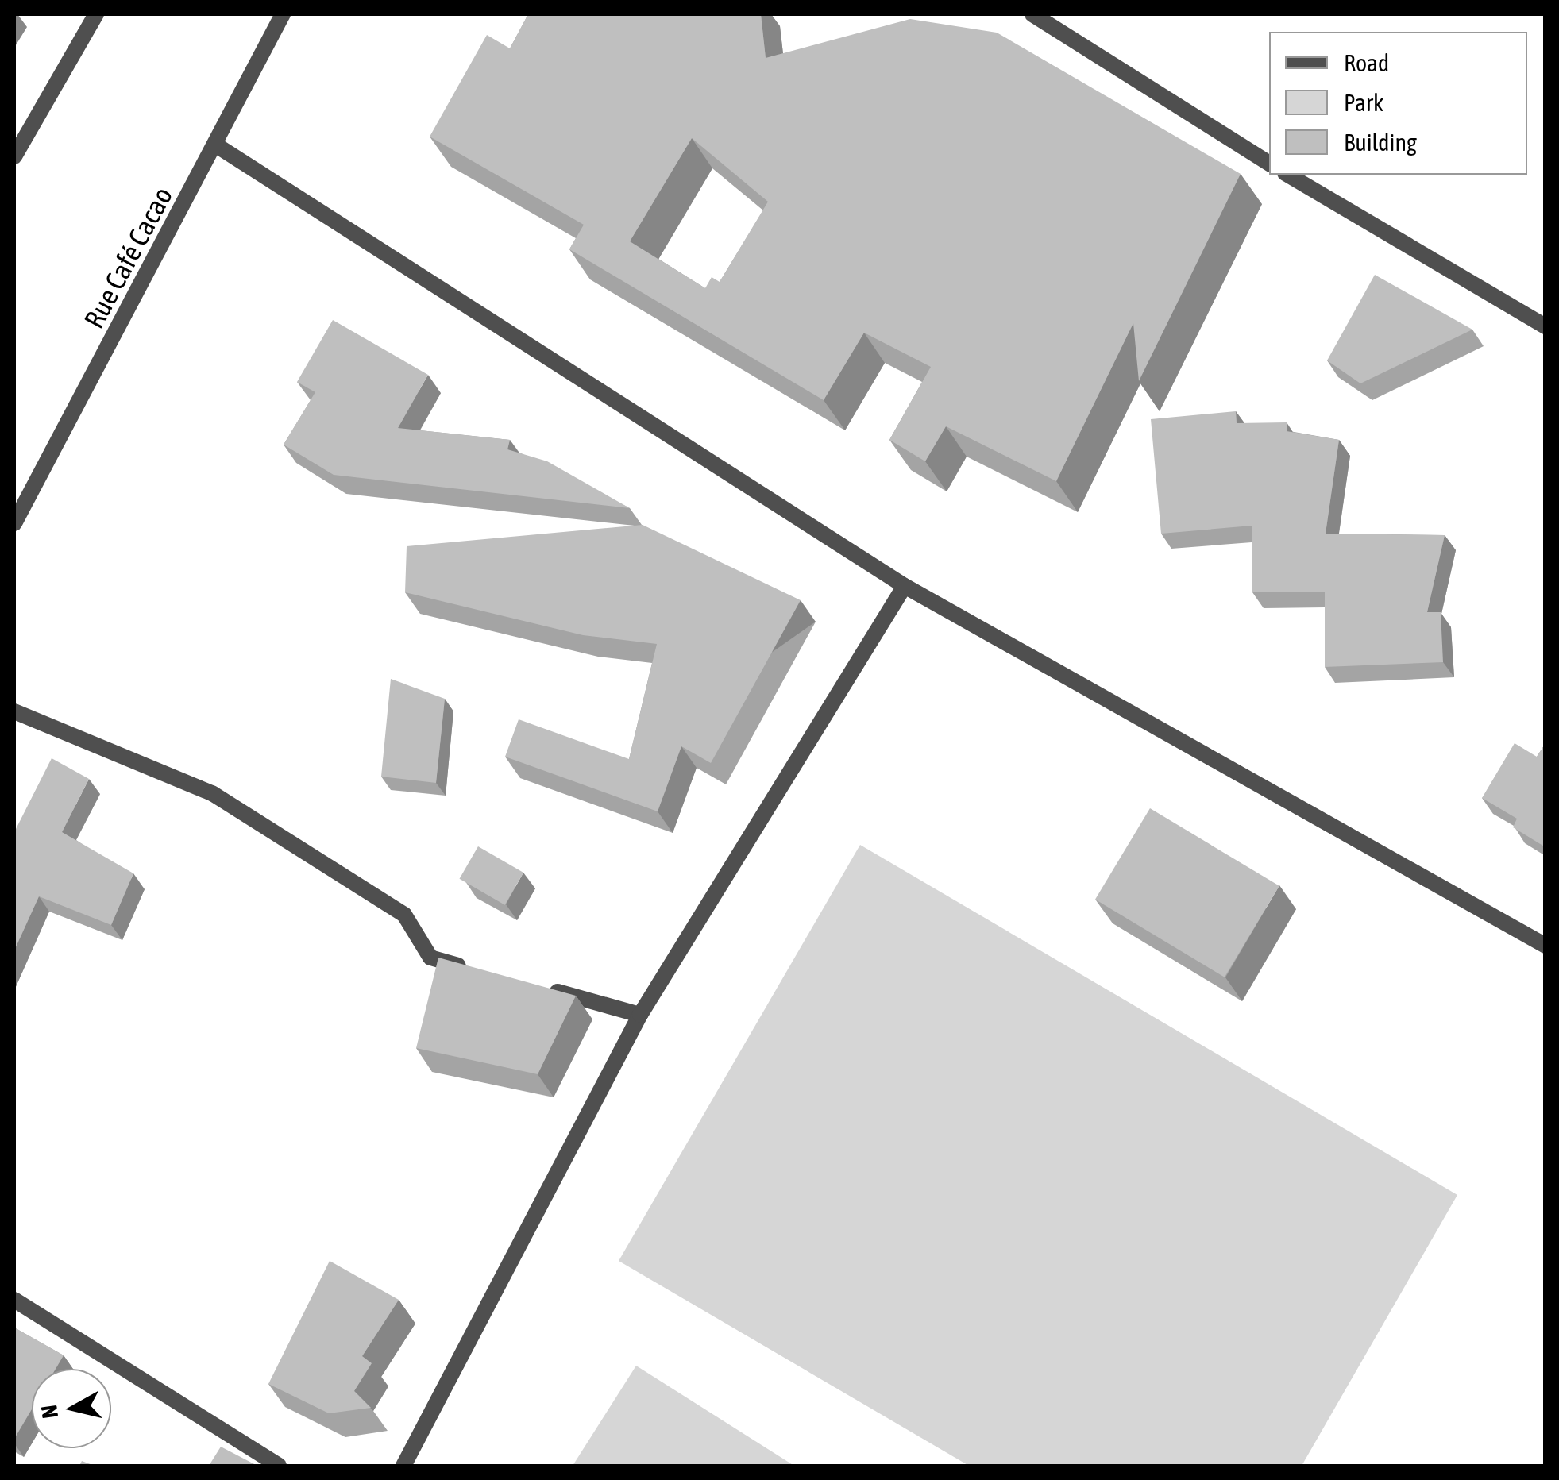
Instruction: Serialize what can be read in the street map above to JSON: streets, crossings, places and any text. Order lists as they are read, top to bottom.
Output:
{
  "streets": {
    "street": ["Rue Café Cacao"]
  },
  "legend": ["Road", "Park", "Building"],
  "north": "left"
}
